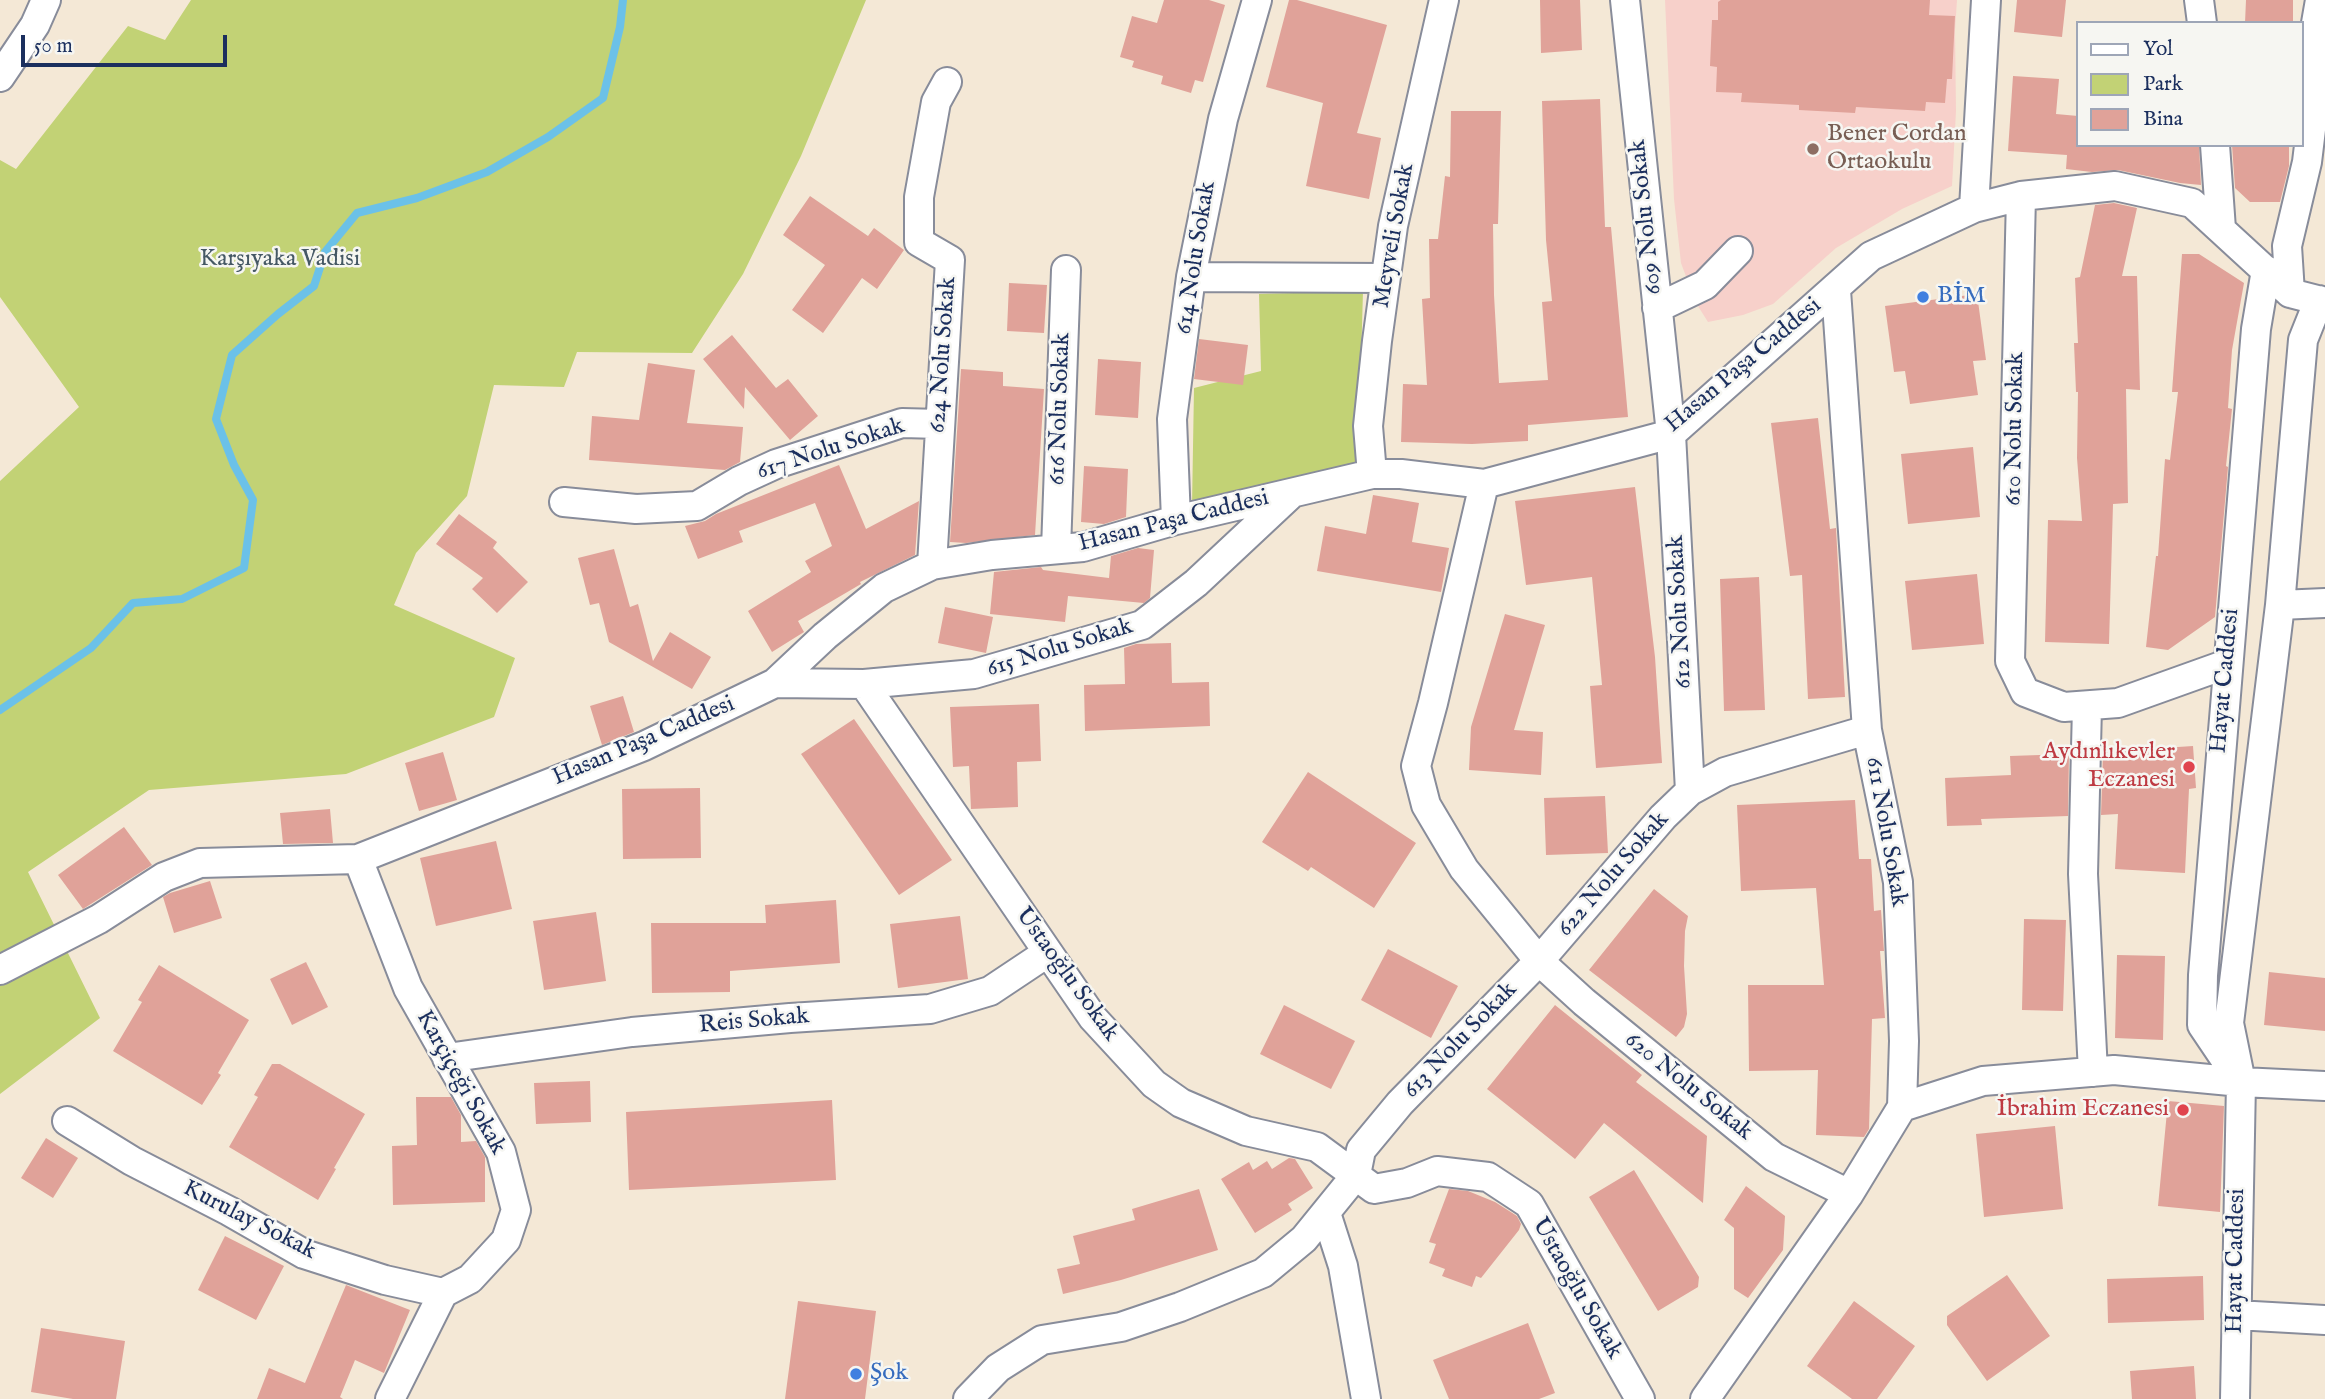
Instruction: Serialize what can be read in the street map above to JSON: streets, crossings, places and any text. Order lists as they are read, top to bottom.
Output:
{
  "streets": {
    "street": [
      "609 Nolu Sokak",
      "Meyveli Sokak",
      "614 Nolu Sokak",
      "624 Nolu Sokak",
      "Hasan Paşa Caddesi",
      "616 Nolu Sokak",
      "610 Nolu Sokak",
      "617 Nolu Sokak",
      "612 Nolu Sokak",
      "615 Nolu Sokak",
      "Hayat Caddesi",
      "611 Nolu Sokak",
      "622 Nolu Sokak",
      "Ustaoğlu Sokak",
      "Reis Sokak",
      "613 Nolu Sokak",
      "Karçiçeği Sokak",
      "620 Nolu Sokak",
      "Kurulay Sokak"
    ]
  },
  "crossings": [
    ["609 Nolu Sokak", "Hasan Paşa Caddesi"],
    ["609 Nolu Sokak", "612 Nolu Sokak"],
    ["Meyveli Sokak", "Hasan Paşa Caddesi"],
    ["614 Nolu Sokak", "Hasan Paşa Caddesi"],
    ["624 Nolu Sokak", "Hasan Paşa Caddesi"],
    ["624 Nolu Sokak", "617 Nolu Sokak"],
    ["Hasan Paşa Caddesi", "616 Nolu Sokak"],
    ["Hasan Paşa Caddesi", "610 Nolu Sokak"],
    ["Hasan Paşa Caddesi", "612 Nolu Sokak"],
    ["Hasan Paşa Caddesi", "615 Nolu Sokak"],
    ["Hasan Paşa Caddesi", "Hayat Caddesi"],
    ["Hasan Paşa Caddesi", "611 Nolu Sokak"],
    ["Hasan Paşa Caddesi", "613 Nolu Sokak"],
    ["Hasan Paşa Caddesi", "Karçiçeği Sokak"],
    ["612 Nolu Sokak", "622 Nolu Sokak"],
    ["615 Nolu Sokak", "Ustaoğlu Sokak"],
    ["611 Nolu Sokak", "622 Nolu Sokak"],
    ["611 Nolu Sokak", "620 Nolu Sokak"],
    ["622 Nolu Sokak", "613 Nolu Sokak"],
    ["622 Nolu Sokak", "620 Nolu Sokak"],
    ["Ustaoğlu Sokak", "Reis Sokak"],
    ["Ustaoğlu Sokak", "613 Nolu Sokak"],
    ["Reis Sokak", "Karçiçeği Sokak"],
    ["613 Nolu Sokak", "620 Nolu Sokak"],
    ["Karçiçeği Sokak", "Kurulay Sokak"]
  ],
  "parks": ["Karşıyaka Vadisi"],
  "places": [
    "Bener Cordan Ortaokulu",
    "BİM",
    "Aydınlıkevler Eczanesi",
    "İbrahim Eczanesi",
    "Şok"
  ],
  "legend": ["Yol", "Park", "Bina"],
  "scale_bar": "50 m"
}
